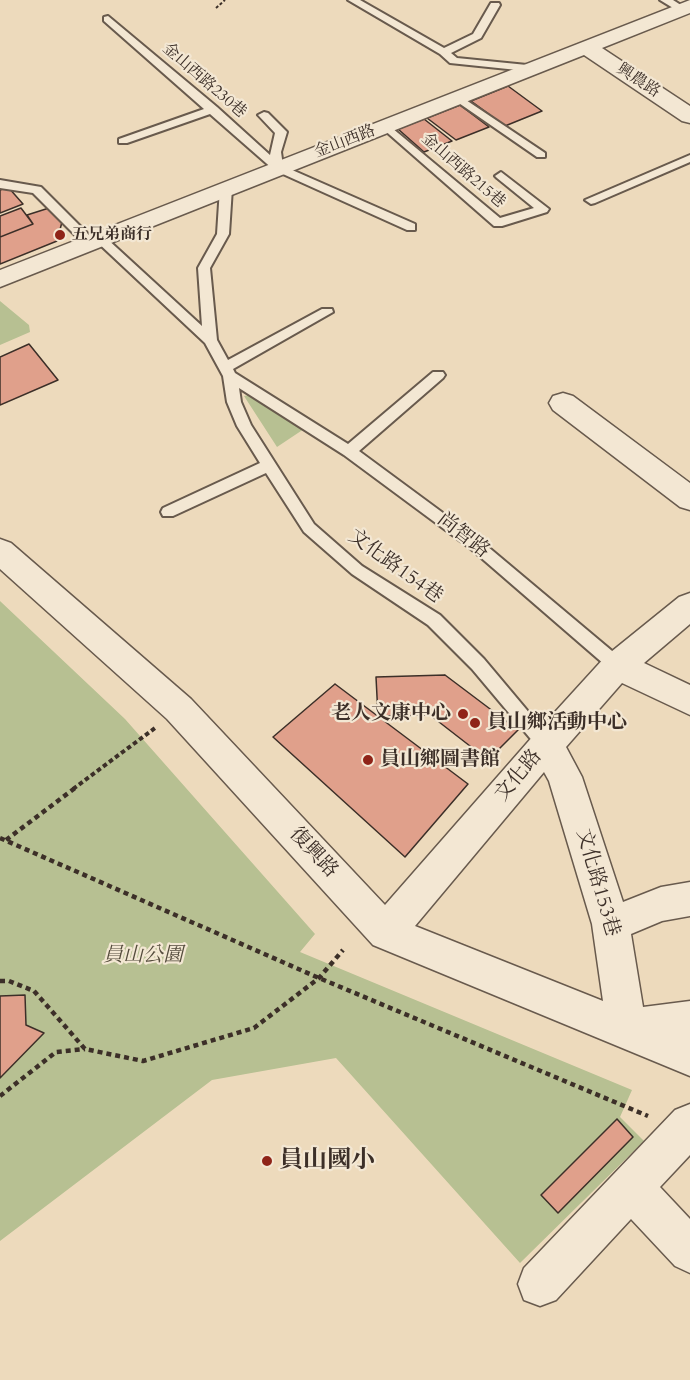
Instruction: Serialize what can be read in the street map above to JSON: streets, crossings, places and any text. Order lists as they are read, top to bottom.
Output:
{
  "streets": {
    "street": [
      "興農路",
      "金山西路",
      "尚智路",
      "文化路",
      "復興路",
      "文化路153巷"
    ],
    "lane": ["金山西路230巷", "金山西路215巷", "文化路154巷"]
  },
  "crossings": [
    ["金山西路230巷", "金山西路"],
    ["興農路", "金山西路"],
    ["金山西路", "金山西路215巷"],
    ["尚智路", "文化路154巷"],
    ["尚智路", "文化路"],
    ["文化路154巷", "文化路"],
    ["文化路154巷", "文化路153巷"],
    ["文化路", "復興路"],
    ["文化路", "文化路153巷"],
    ["復興路", "文化路153巷"]
  ],
  "parks": ["員山公園"],
  "places": [
    "五兄弟商行",
    "老人文康中心",
    "員山鄉活動中心",
    "員山鄉圖書館",
    "員山國小"
  ]
}
